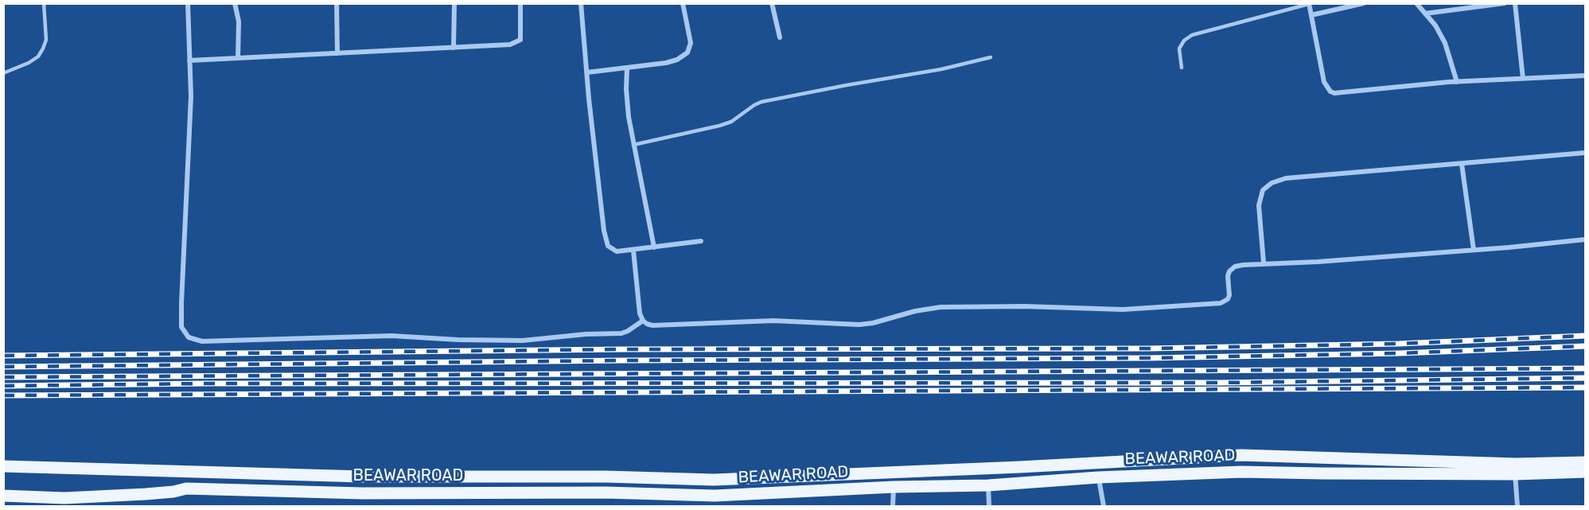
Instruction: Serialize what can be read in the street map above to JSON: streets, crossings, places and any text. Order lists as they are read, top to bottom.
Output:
{
  "streets": {
    "main road": ["BEAWAR ROAD"]
  }
}
